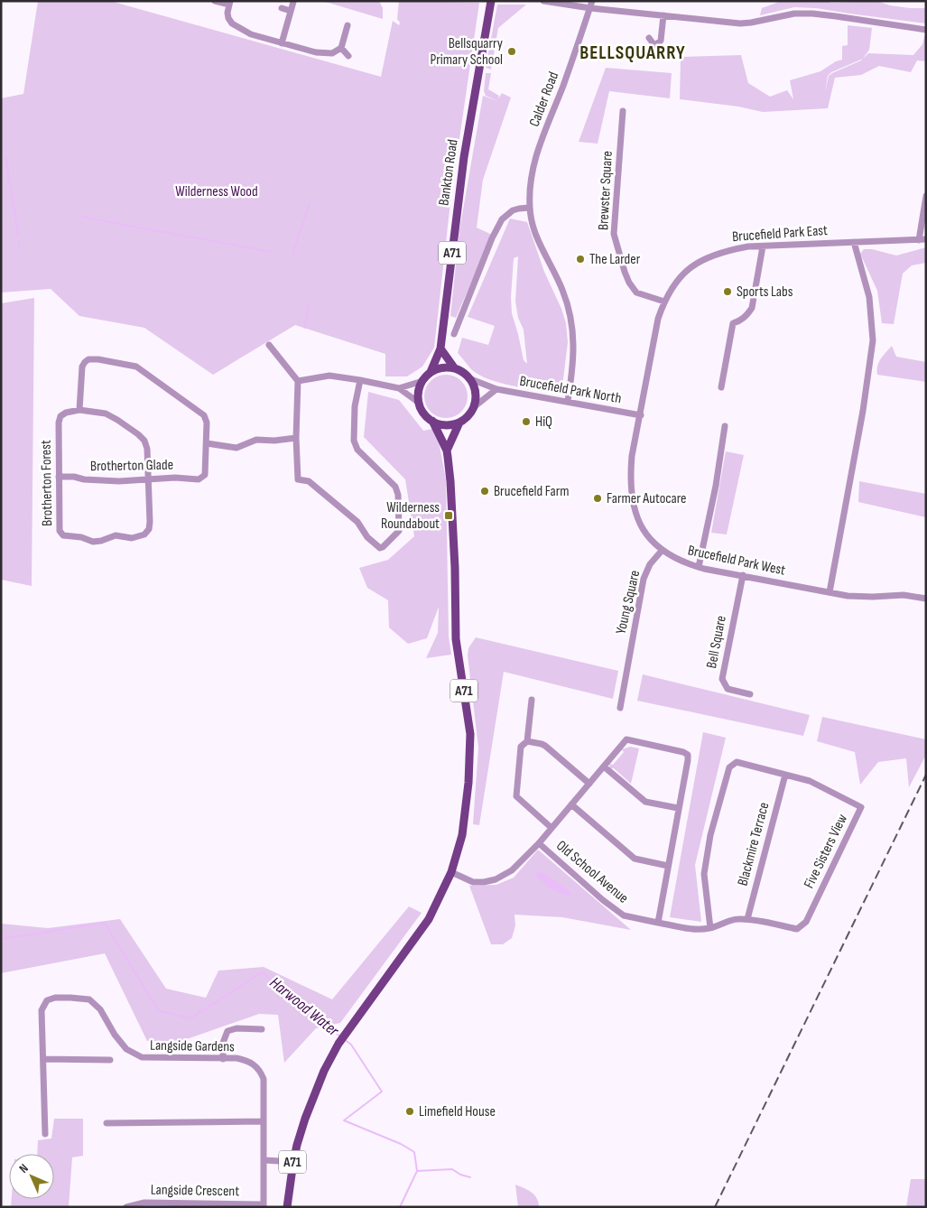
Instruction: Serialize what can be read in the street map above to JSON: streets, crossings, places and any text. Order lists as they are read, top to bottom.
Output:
{
  "streets": {
    "main road": ["Bankton Road", "A71"],
    "street": [
      "Calder Road",
      "Brewster Square",
      "Brucefield Park East",
      "Brucefield Park North",
      "Brotherton Glade",
      "Brotherton Forest",
      "Brucefield Park West",
      "Young Square",
      "Bell Square",
      "Blackmire Terrace",
      "Five Sisters View",
      "Old School Avenue",
      "Langside Gardens",
      "Langside Crescent"
    ]
  },
  "crossings": [
    ["Calder Road", "Brucefield Park North"],
    ["Bankton Road", "A71"],
    ["Bankton Road", "Brucefield Park North"],
    ["Brewster Square", "Brucefield Park East"],
    ["Brucefield Park East", "Brucefield Park North"],
    ["Brucefield Park East", "Brucefield Park West"],
    ["A71", "Brucefield Park North"],
    ["A71", "Old School Avenue"],
    ["Brucefield Park North", "Brucefield Park West"],
    ["Brotherton Glade", "Brotherton Forest"],
    ["Brucefield Park West", "Young Square"],
    ["Brucefield Park West", "Bell Square"],
    ["Blackmire Terrace", "Five Sisters View"],
    ["Five Sisters View", "Old School Avenue"],
    ["Langside Gardens", "Langside Crescent"]
  ],
  "districts": ["BELLSQUARRY"],
  "water": ["Harwood Water"],
  "parks": ["Wilderness Wood"],
  "places": {
    "other": [
      "Bellsquarry Primary School",
      "The Larder",
      "Sports Labs",
      "HiQ",
      "Brucefield Farm",
      "Farmer Autocare",
      "Limefield House"
    ],
    "transit": ["Wilderness Roundabout"]
  },
  "north": "top left"
}
